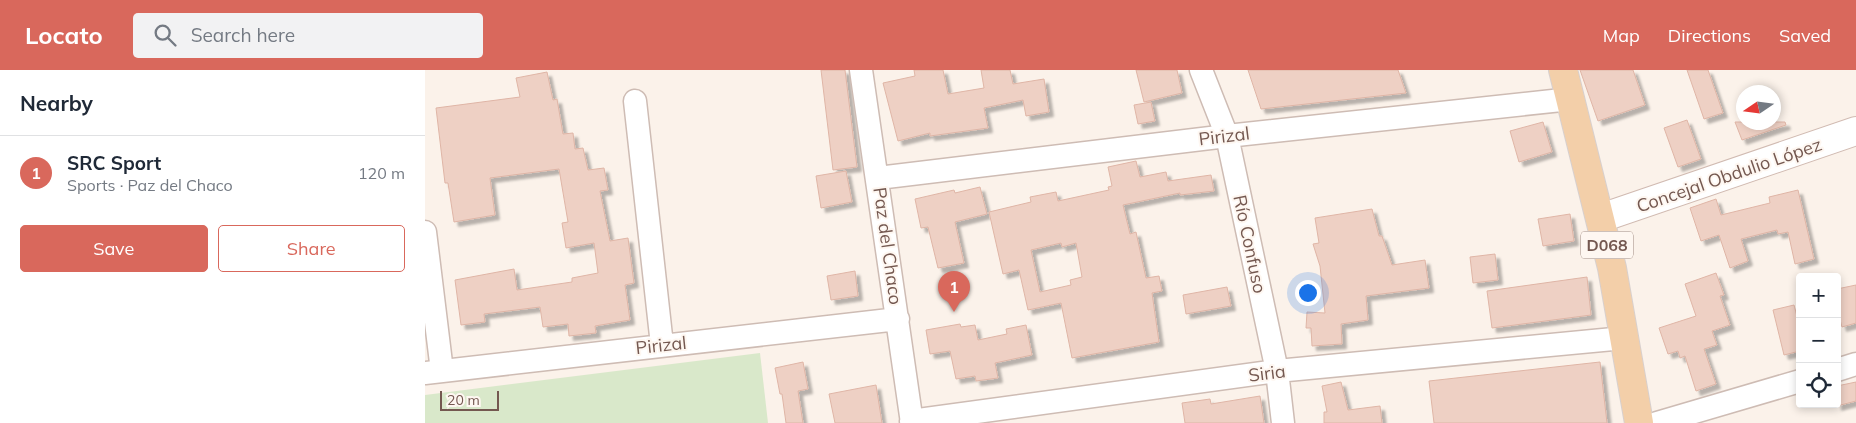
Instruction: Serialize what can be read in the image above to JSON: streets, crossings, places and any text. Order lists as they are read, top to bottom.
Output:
{
  "streets": {
    "main road": ["D068"],
    "street": [
      "Pirizal",
      "Concejal Obdulio López",
      "Río Confuso",
      "Paz del Chaco",
      "Siria"
    ]
  },
  "crossings": [
    ["Pirizal", "Río Confuso"],
    ["Pirizal", "D068"],
    ["Pirizal", "Paz del Chaco"],
    ["Concejal Obdulio López", "D068"],
    ["Río Confuso", "Siria"],
    ["D068", "Siria"],
    ["Paz del Chaco", "Siria"]
  ],
  "scale_bar": "20 m",
  "north": "left",
  "page": {
    "header": "Locato",
    "search": "Search here",
    "nav": ["Map", "Directions", "Saved"],
    "heading": "Nearby",
    "list": [
      {
        "mark": "1",
        "name": "SRC Sport",
        "note": "Sports · Paz del Chaco",
        "value": "120 m"
      }
    ],
    "buttons": ["Save", "Share"],
    "pins": "1",
    "map_buttons": ["+", "−"],
    "scale": "20 m"
  }
}
